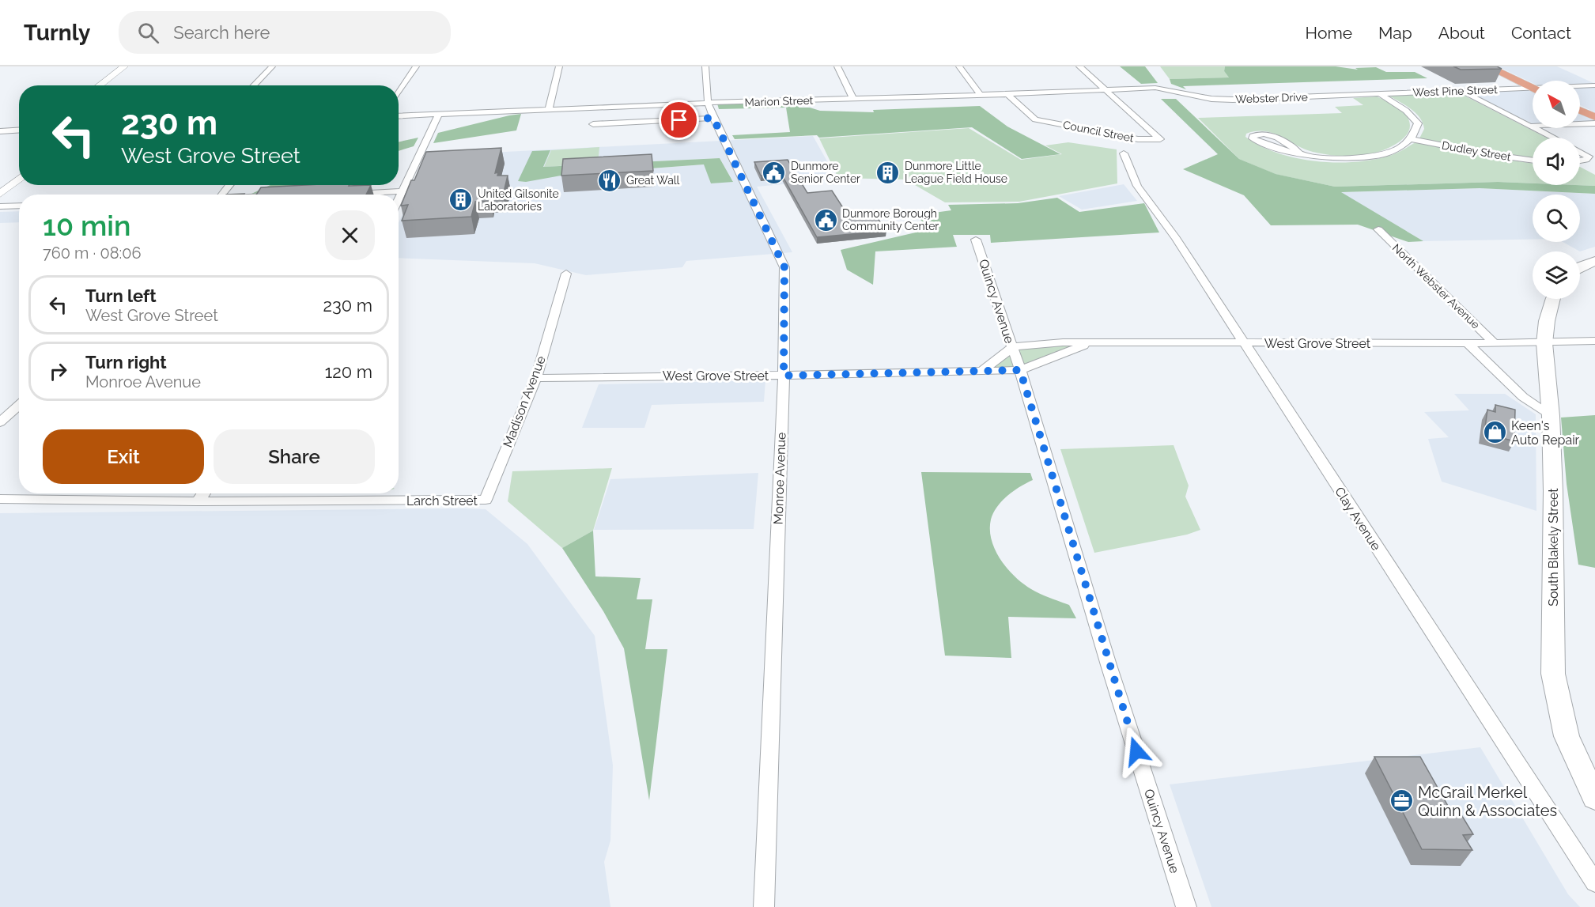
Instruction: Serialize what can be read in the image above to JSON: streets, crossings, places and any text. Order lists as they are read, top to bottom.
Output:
{
  "streets": {
    "main road": ["South Blakely Street"],
    "street": [
      "West Pine Street",
      "Webster Drive",
      "Marion Street",
      "Council Street",
      "Dudley Street",
      "North Webster Avenue",
      "Quincy Avenue",
      "West Grove Street",
      "Madison Avenue",
      "Monroe Avenue",
      "Larch Street",
      "Clay Avenue"
    ]
  },
  "crossings": [
    ["West Pine Street", "Webster Drive"],
    ["Webster Drive", "Marion Street"],
    ["Marion Street", "Council Street"],
    ["Marion Street", "Monroe Avenue"],
    ["Council Street", "Clay Avenue"],
    ["North Webster Avenue", "West Grove Street"],
    ["North Webster Avenue", "South Blakely Street"],
    ["Quincy Avenue", "West Grove Street"],
    ["West Grove Street", "Madison Avenue"],
    ["West Grove Street", "Monroe Avenue"],
    ["West Grove Street", "Clay Avenue"],
    ["West Grove Street", "South Blakely Street"],
    ["Madison Avenue", "Larch Street"]
  ],
  "places": {
    "public building": ["Dunmore Senior Center", "Dunmore Borough Community Center"],
    "building": ["Dunmore Little League Field House", "United Gilsonite Laboratories"],
    "restaurant": ["Great Wall"],
    "shop": ["Keen's Auto Repair"],
    "office": ["McGrail Merkel Quinn & Associates"]
  },
  "north": "top left",
  "page": {
    "header": "Turnly",
    "search": "Search here",
    "nav": [
      "Home",
      "Map",
      "About",
      "Contact"
    ],
    "turn": ["230 m", "West Grove Street"],
    "heading": ["10 min", "760 m · 08:06"],
    "list": [
      {
        "name": "Turn left",
        "note": "West Grove Street",
        "value": "230 m"
      },
      {
        "name": "Turn right",
        "note": "Monroe Avenue",
        "value": "120 m"
      }
    ],
    "buttons": ["Exit", "Share"]
  }
}
